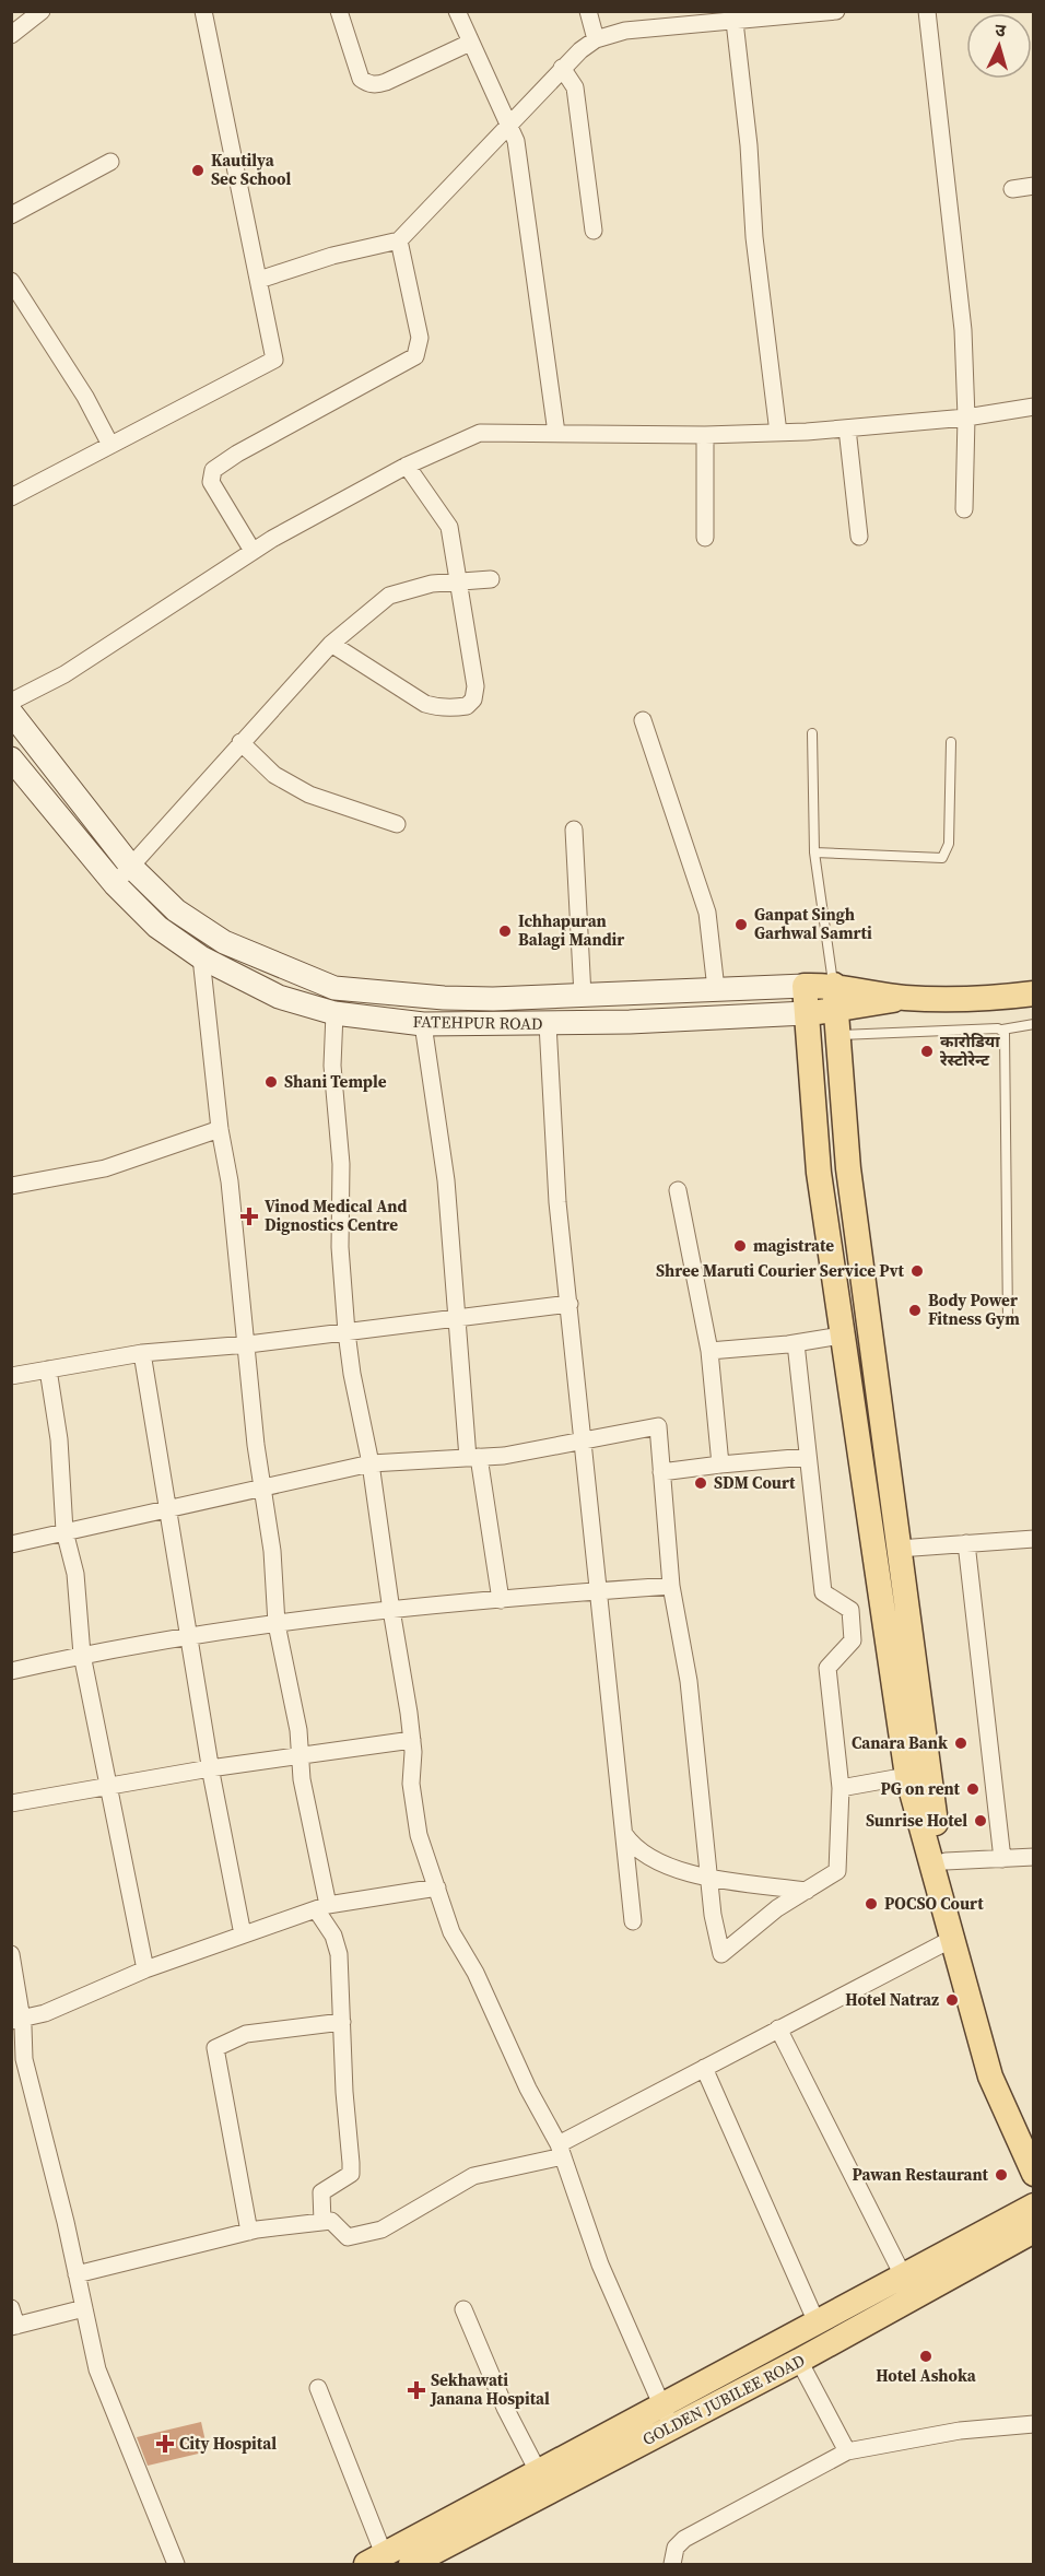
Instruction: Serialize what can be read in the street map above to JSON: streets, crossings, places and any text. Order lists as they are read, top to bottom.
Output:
{
  "streets": {
    "main road": ["GOLDEN JUBILEE ROAD"],
    "street": ["FATEHPUR ROAD"]
  },
  "places": {
    "other": [
      "Kautilya Sec School",
      "Ganpat Singh Garhwal Samrti",
      "Ichhapuran Balagi Mandir",
      "कारोडिया रेस्टोरेन्ट",
      "Shani Temple",
      "magistrate",
      "Shree Maruti Courier Service Pvt",
      "Body Power Fitness Gym",
      "SDM Court",
      "Canara Bank",
      "PG on rent",
      "Sunrise Hotel",
      "POCSO Court",
      "Hotel Natraz",
      "Pawan Restaurant",
      "Hotel Ashoka"
    ],
    "health": ["Vinod Medical And Dignostics Centre", "Sekhawati Janana Hospital", "City Hospital"]
  },
  "north": "top"
}
